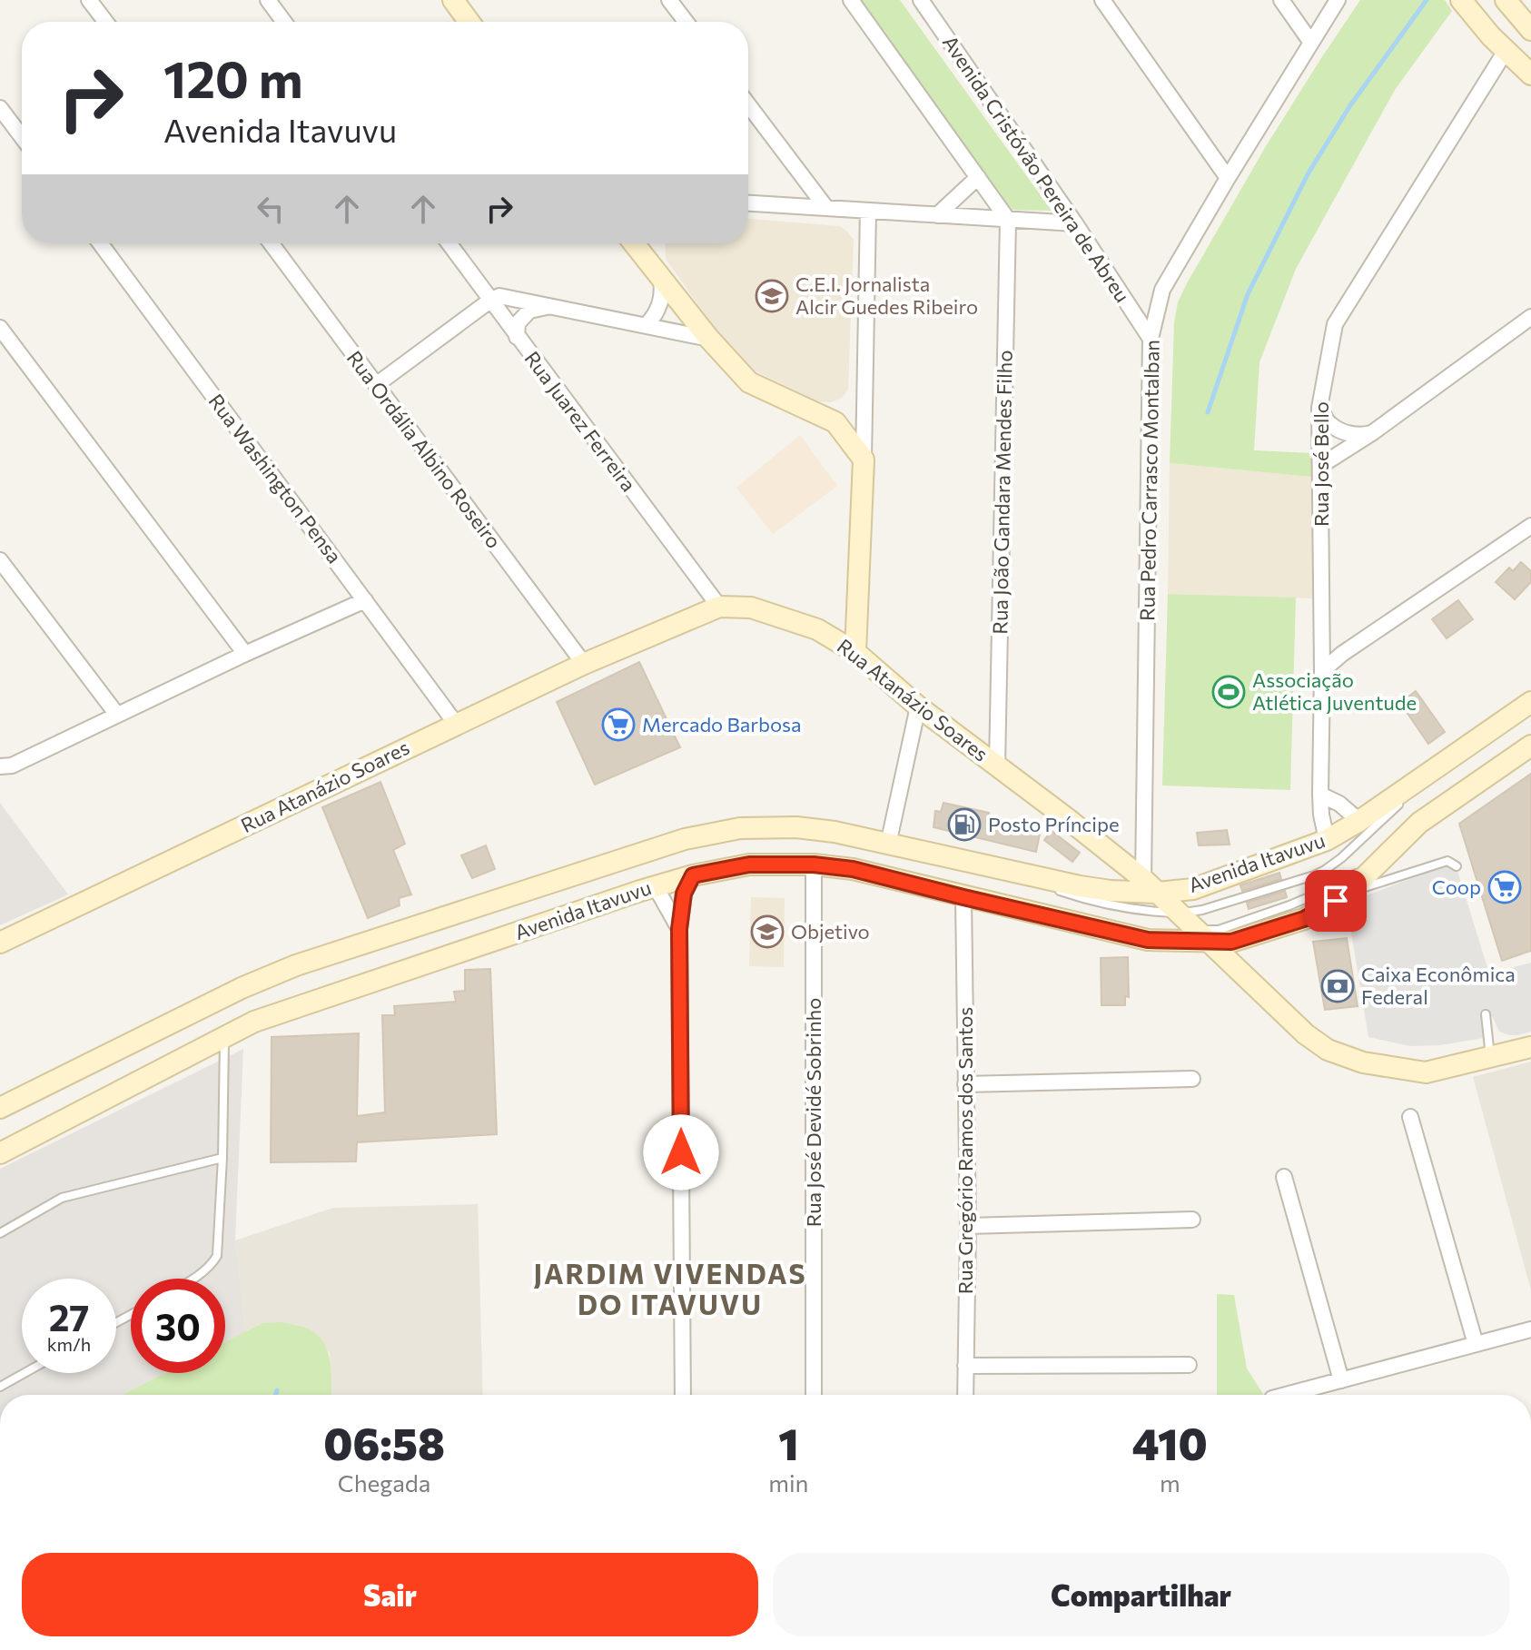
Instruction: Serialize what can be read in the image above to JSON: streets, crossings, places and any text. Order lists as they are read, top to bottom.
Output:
{
  "streets": {
    "main road": ["Rua Atanázio Soares", "Avenida Itavuvu"],
    "street": [
      "Avenida Cristóvão Pereira de Abreu",
      "Rua Juarez Ferreira",
      "Rua Ordália Albino Roseiro",
      "Rua José Bello",
      "Rua Washington Pensa",
      "Rua Pedro Carrasco Montalban",
      "Rua João Gandara Mendes Filho",
      "Rua José Devidé Sobrinho",
      "Rua Gregório Ramos dos Santos"
    ]
  },
  "crossings": [
    ["Avenida Cristóvão Pereira de Abreu", "Rua Pedro Carrasco Montalban"],
    ["Rua Juarez Ferreira", "Rua Atanázio Soares"],
    ["Rua Ordália Albino Roseiro", "Rua Atanázio Soares"],
    ["Rua José Bello", "Avenida Itavuvu"],
    ["Rua Washington Pensa", "Rua Atanázio Soares"],
    ["Rua Pedro Carrasco Montalban", "Rua Atanázio Soares"],
    ["Rua Pedro Carrasco Montalban", "Avenida Itavuvu"],
    ["Rua João Gandara Mendes Filho", "Rua Atanázio Soares"],
    ["Rua Atanázio Soares", "Avenida Itavuvu"],
    ["Avenida Itavuvu", "Rua José Devidé Sobrinho"],
    ["Avenida Itavuvu", "Rua Gregório Ramos dos Santos"]
  ],
  "districts": ["JARDIM VIVENDAS DO ITAVUVU"],
  "places": {
    "school or university": ["C.E.I. Jornalista Alcir Guedes Ribeiro", "Objetivo"],
    "sports": ["Associação Atlética Juventude"],
    "supermarket": ["Mercado Barbosa", "Coop"],
    "fuel station": ["Posto Príncipe"],
    "bank": ["Caixa Econômica Federal"]
  },
  "page": {
    "turn": ["120 m", "Avenida Itavuvu"],
    "speed": "27 km/h",
    "limit": "30",
    "eta": [
      "06:58",
      "Chegada",
      "1",
      "min",
      "410",
      "m"
    ],
    "buttons": ["Sair", "Compartilhar"]
  }
}
